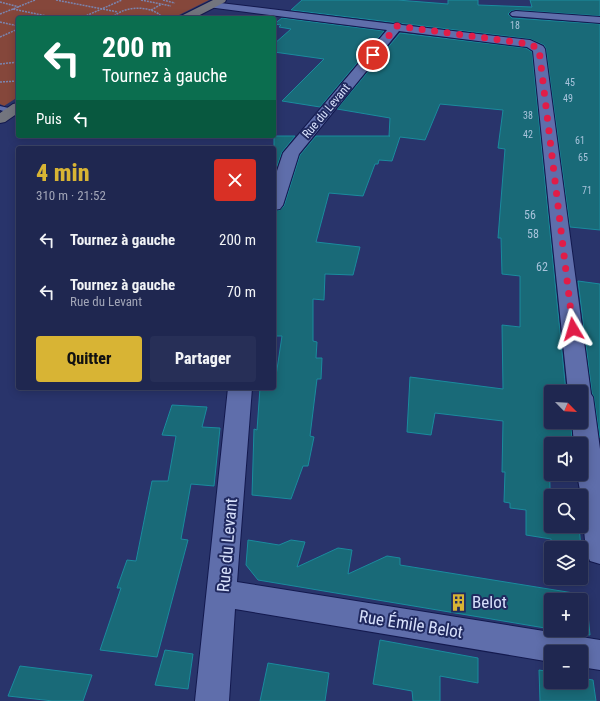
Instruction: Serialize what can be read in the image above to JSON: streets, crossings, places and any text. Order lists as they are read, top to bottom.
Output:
{
  "streets": {
    "street": ["Rue du Levant", "Rue Émile Belot"]
  },
  "crossings": [
    ["Rue du Levant", "Rue Émile Belot"]
  ],
  "places": {
    "building": ["Belot"]
  },
  "house_numbers": [
    "18",
    "45",
    "49",
    "38",
    "42",
    "61",
    "65",
    "71",
    "56",
    "58",
    "62"
  ],
  "north": "bottom right",
  "page": {
    "turn": ["200 m", "Tournez à gauche"],
    "then": "Puis",
    "heading": ["4 min", "310 m · 21:52"],
    "list": [
      {
        "name": "Tournez à gauche",
        "value": "200 m"
      },
      {
        "name": "Tournez à gauche",
        "note": "Rue du Levant",
        "value": "70 m"
      }
    ],
    "buttons": ["Quitter", "Partager"],
    "map_buttons": ["+", "−"]
  }
}
